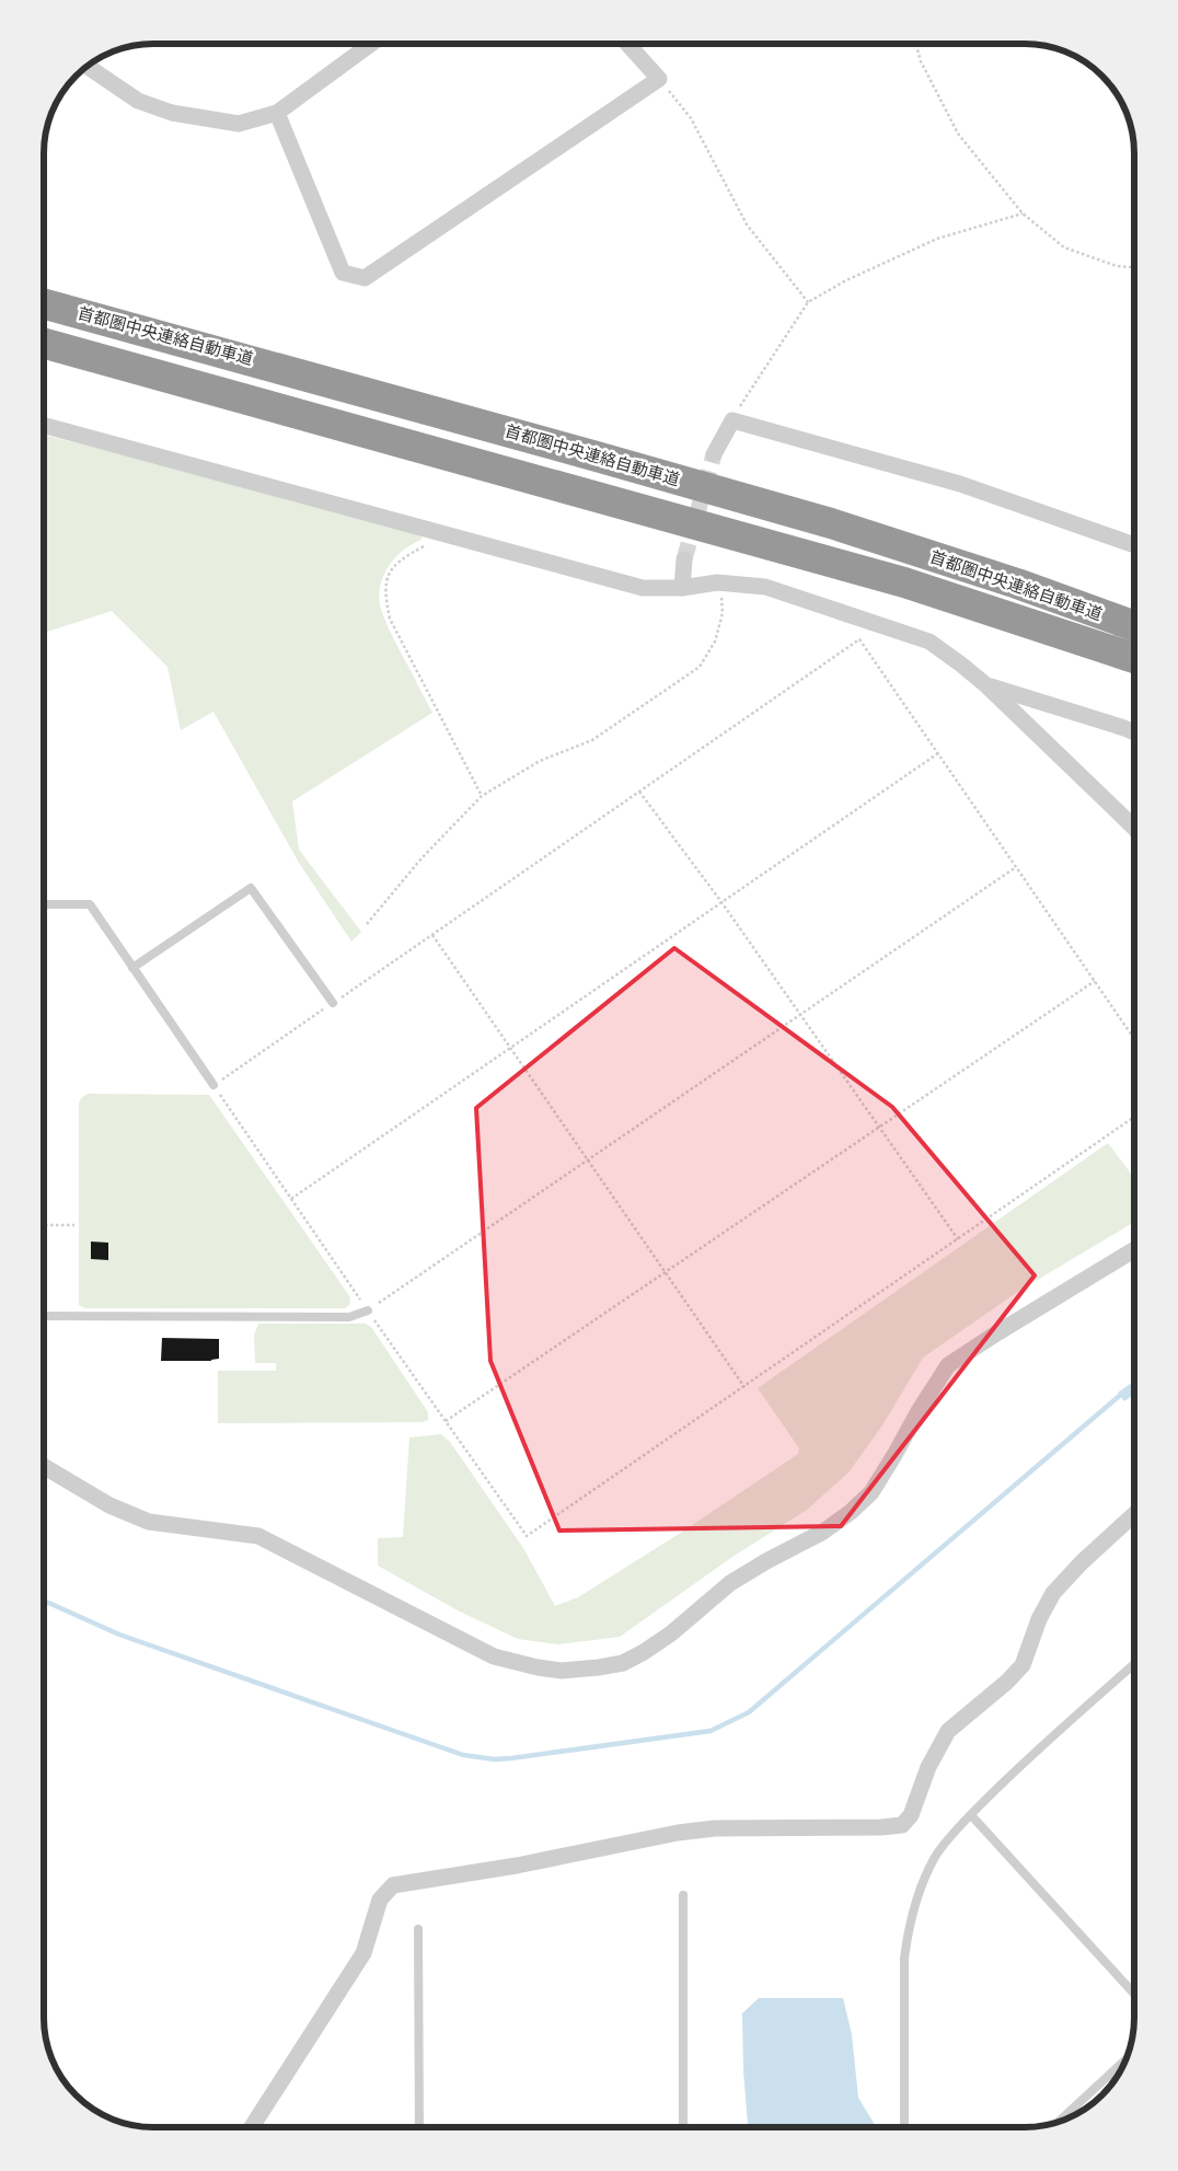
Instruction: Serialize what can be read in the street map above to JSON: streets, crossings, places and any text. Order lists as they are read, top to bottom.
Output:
{
  "streets": {
    "highway": ["首都圏中央連絡自動車道"]
  }
}
